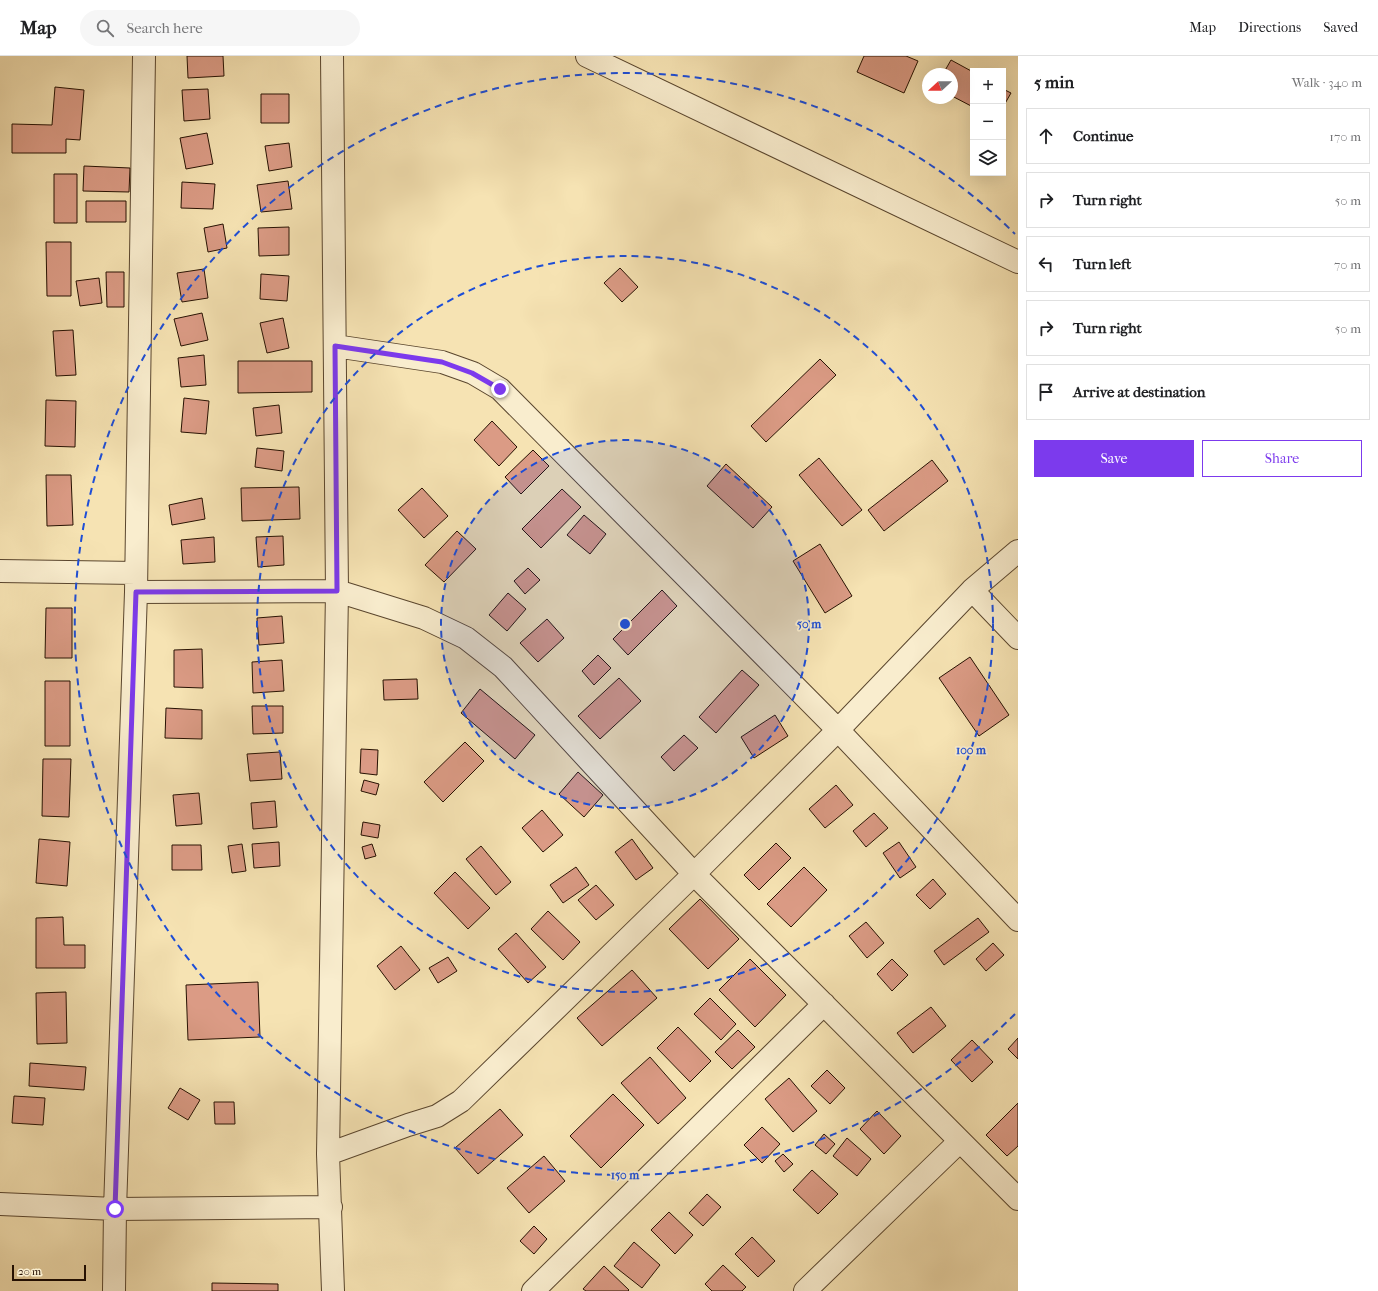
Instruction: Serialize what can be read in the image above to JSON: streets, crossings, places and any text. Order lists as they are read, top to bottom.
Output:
{
  "scale_bar": "20 m",
  "north": "left",
  "page": {
    "header": "Map",
    "search": "Search here",
    "nav": ["Map", "Directions", "Saved"],
    "heading": ["5 min", "Walk · 340 m"],
    "map_buttons": ["+", "−"],
    "list": [
      ["Continue", "170 m"],
      ["Turn right", "50 m"],
      ["Turn left", "70 m"],
      ["Turn right", "50 m"],
      "Arrive at destination"
    ],
    "buttons": ["Save", "Share"],
    "scale": "20 m"
  },
  "rings": ["50 m", "100 m", "150 m"]
}
